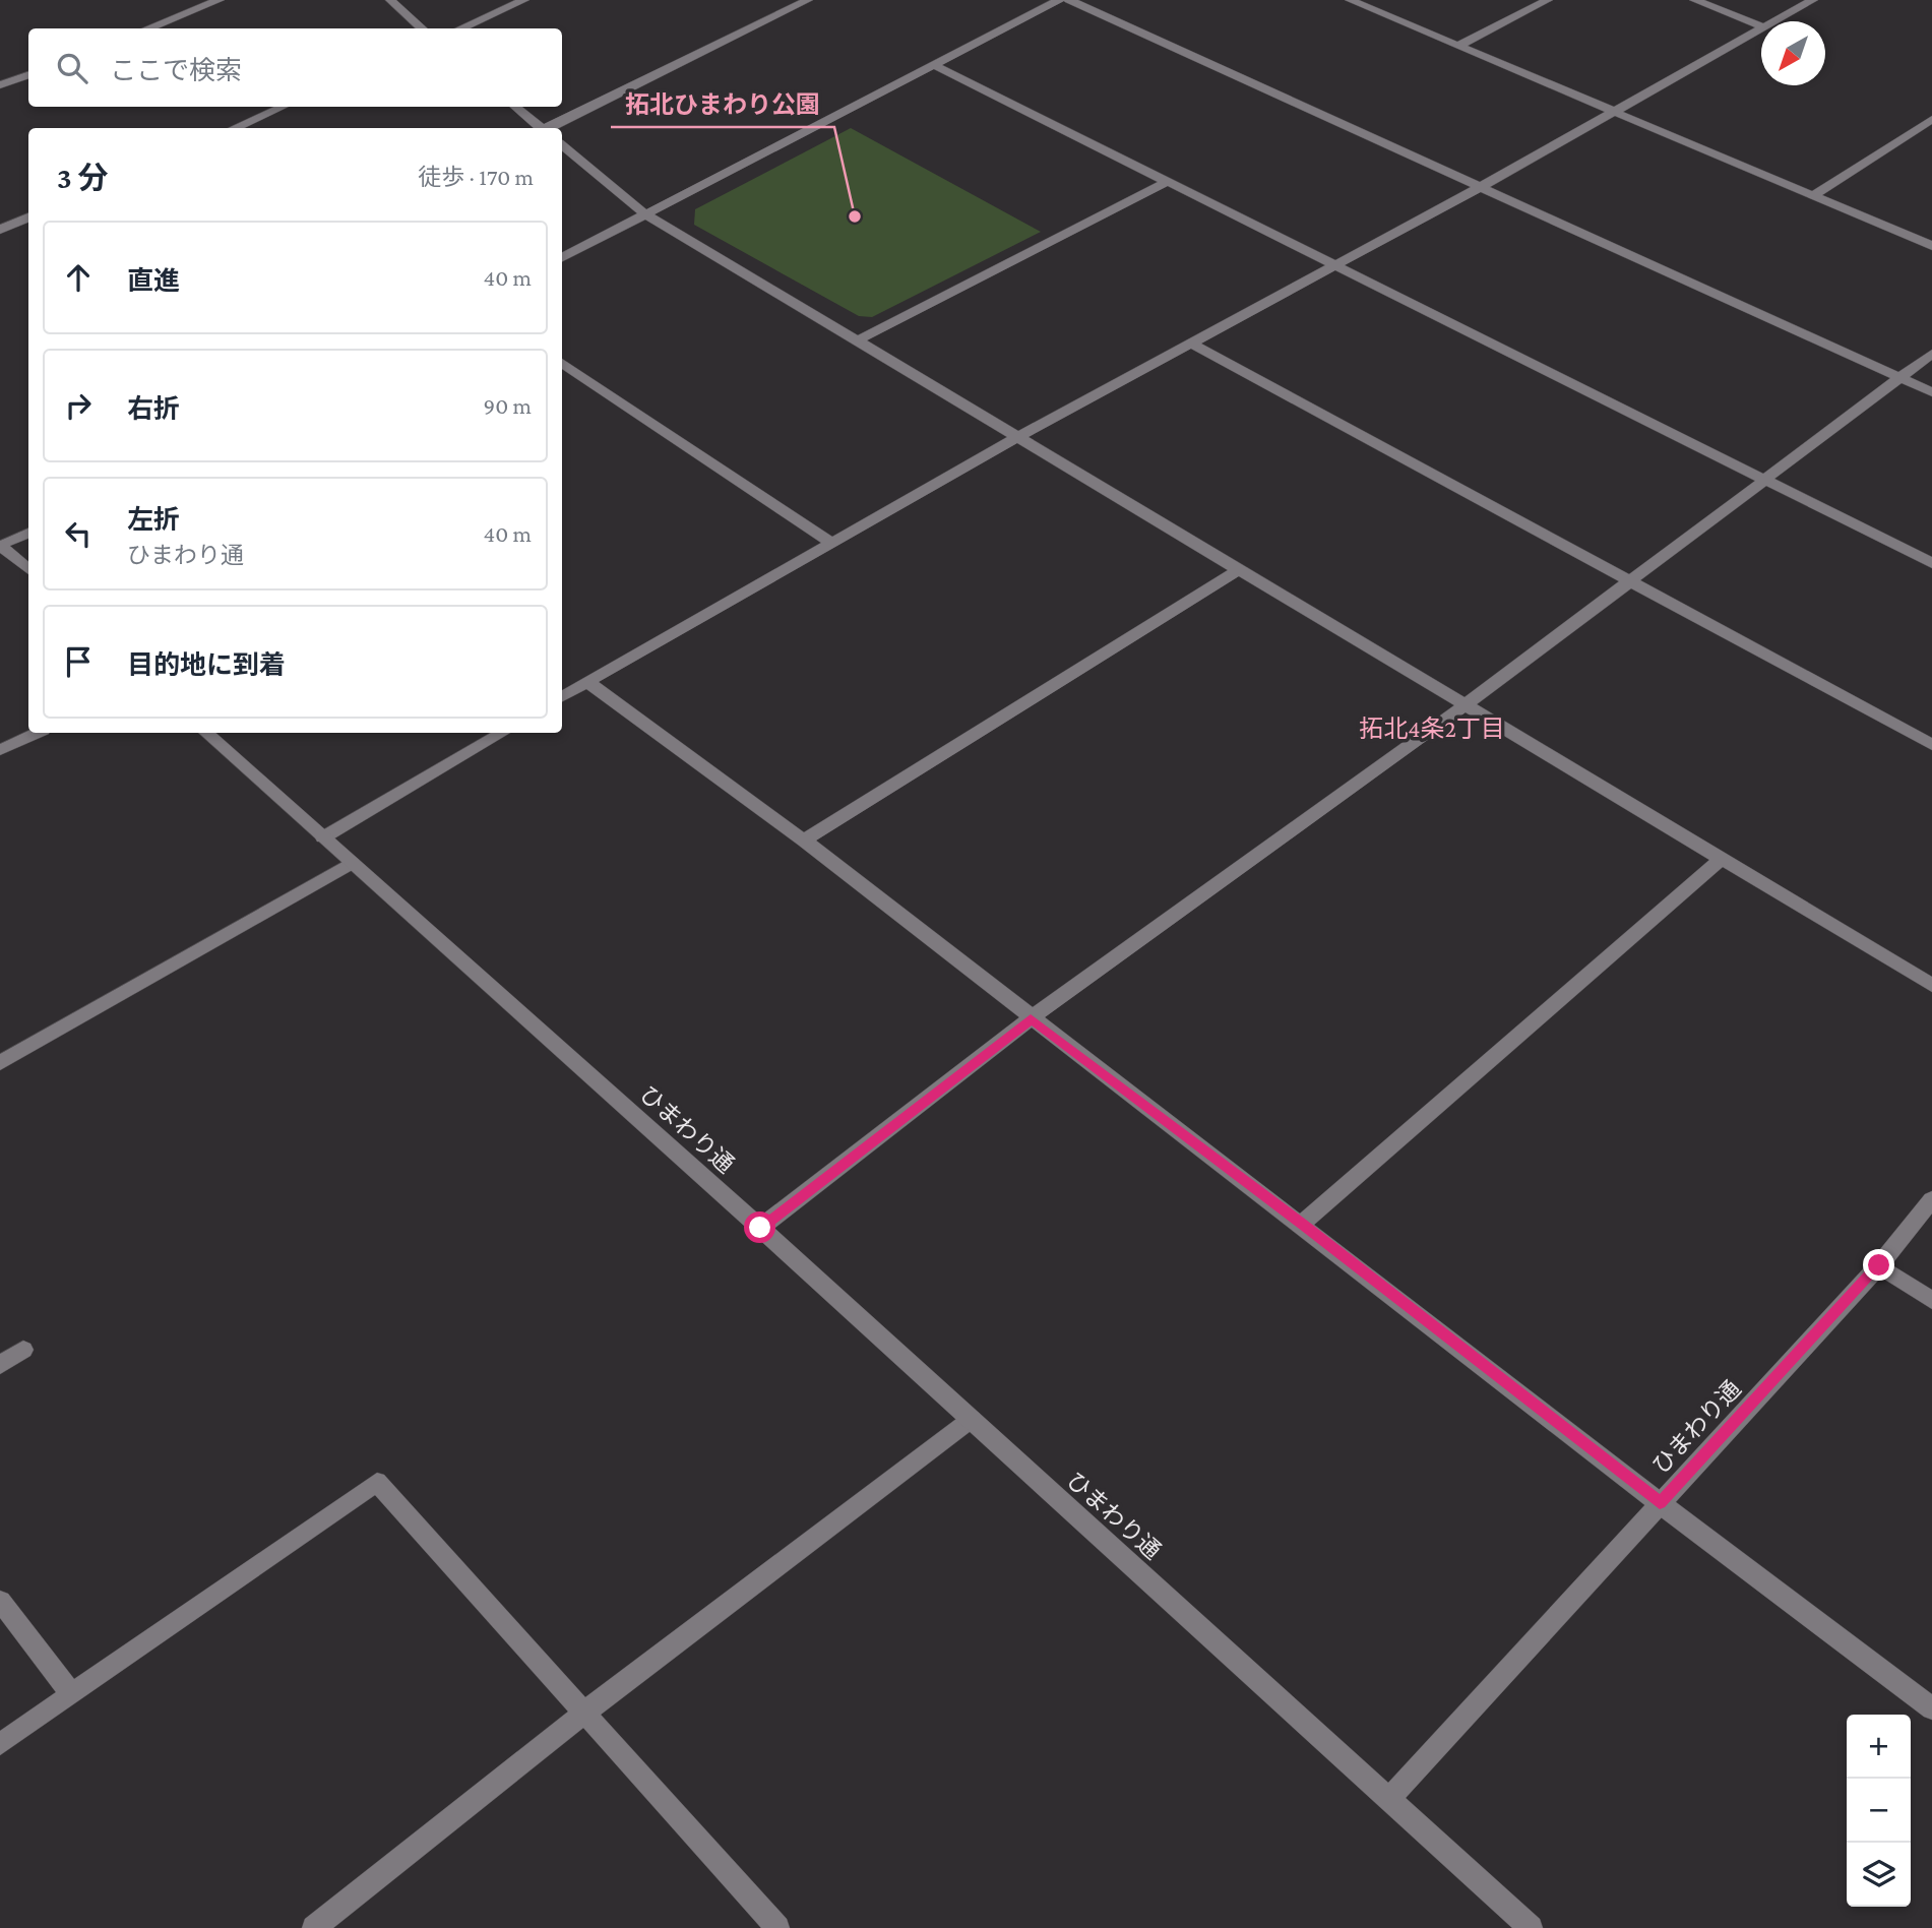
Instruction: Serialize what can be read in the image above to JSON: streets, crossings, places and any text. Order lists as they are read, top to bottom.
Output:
{
  "streets": {
    "street": ["ひまわり通"]
  },
  "districts": ["拓北4条2丁目"],
  "places": ["拓北ひまわり公園"],
  "north": "bottom left",
  "page": {
    "search": "ここで検索",
    "heading": ["3 分", "徒歩 · 170 m"],
    "list": [
      ["直進", "40 m"],
      ["右折", "90 m"],
      ["左折", "ひまわり通", "40 m"],
      "目的地に到着"
    ],
    "map_buttons": ["+", "−"]
  }
}
